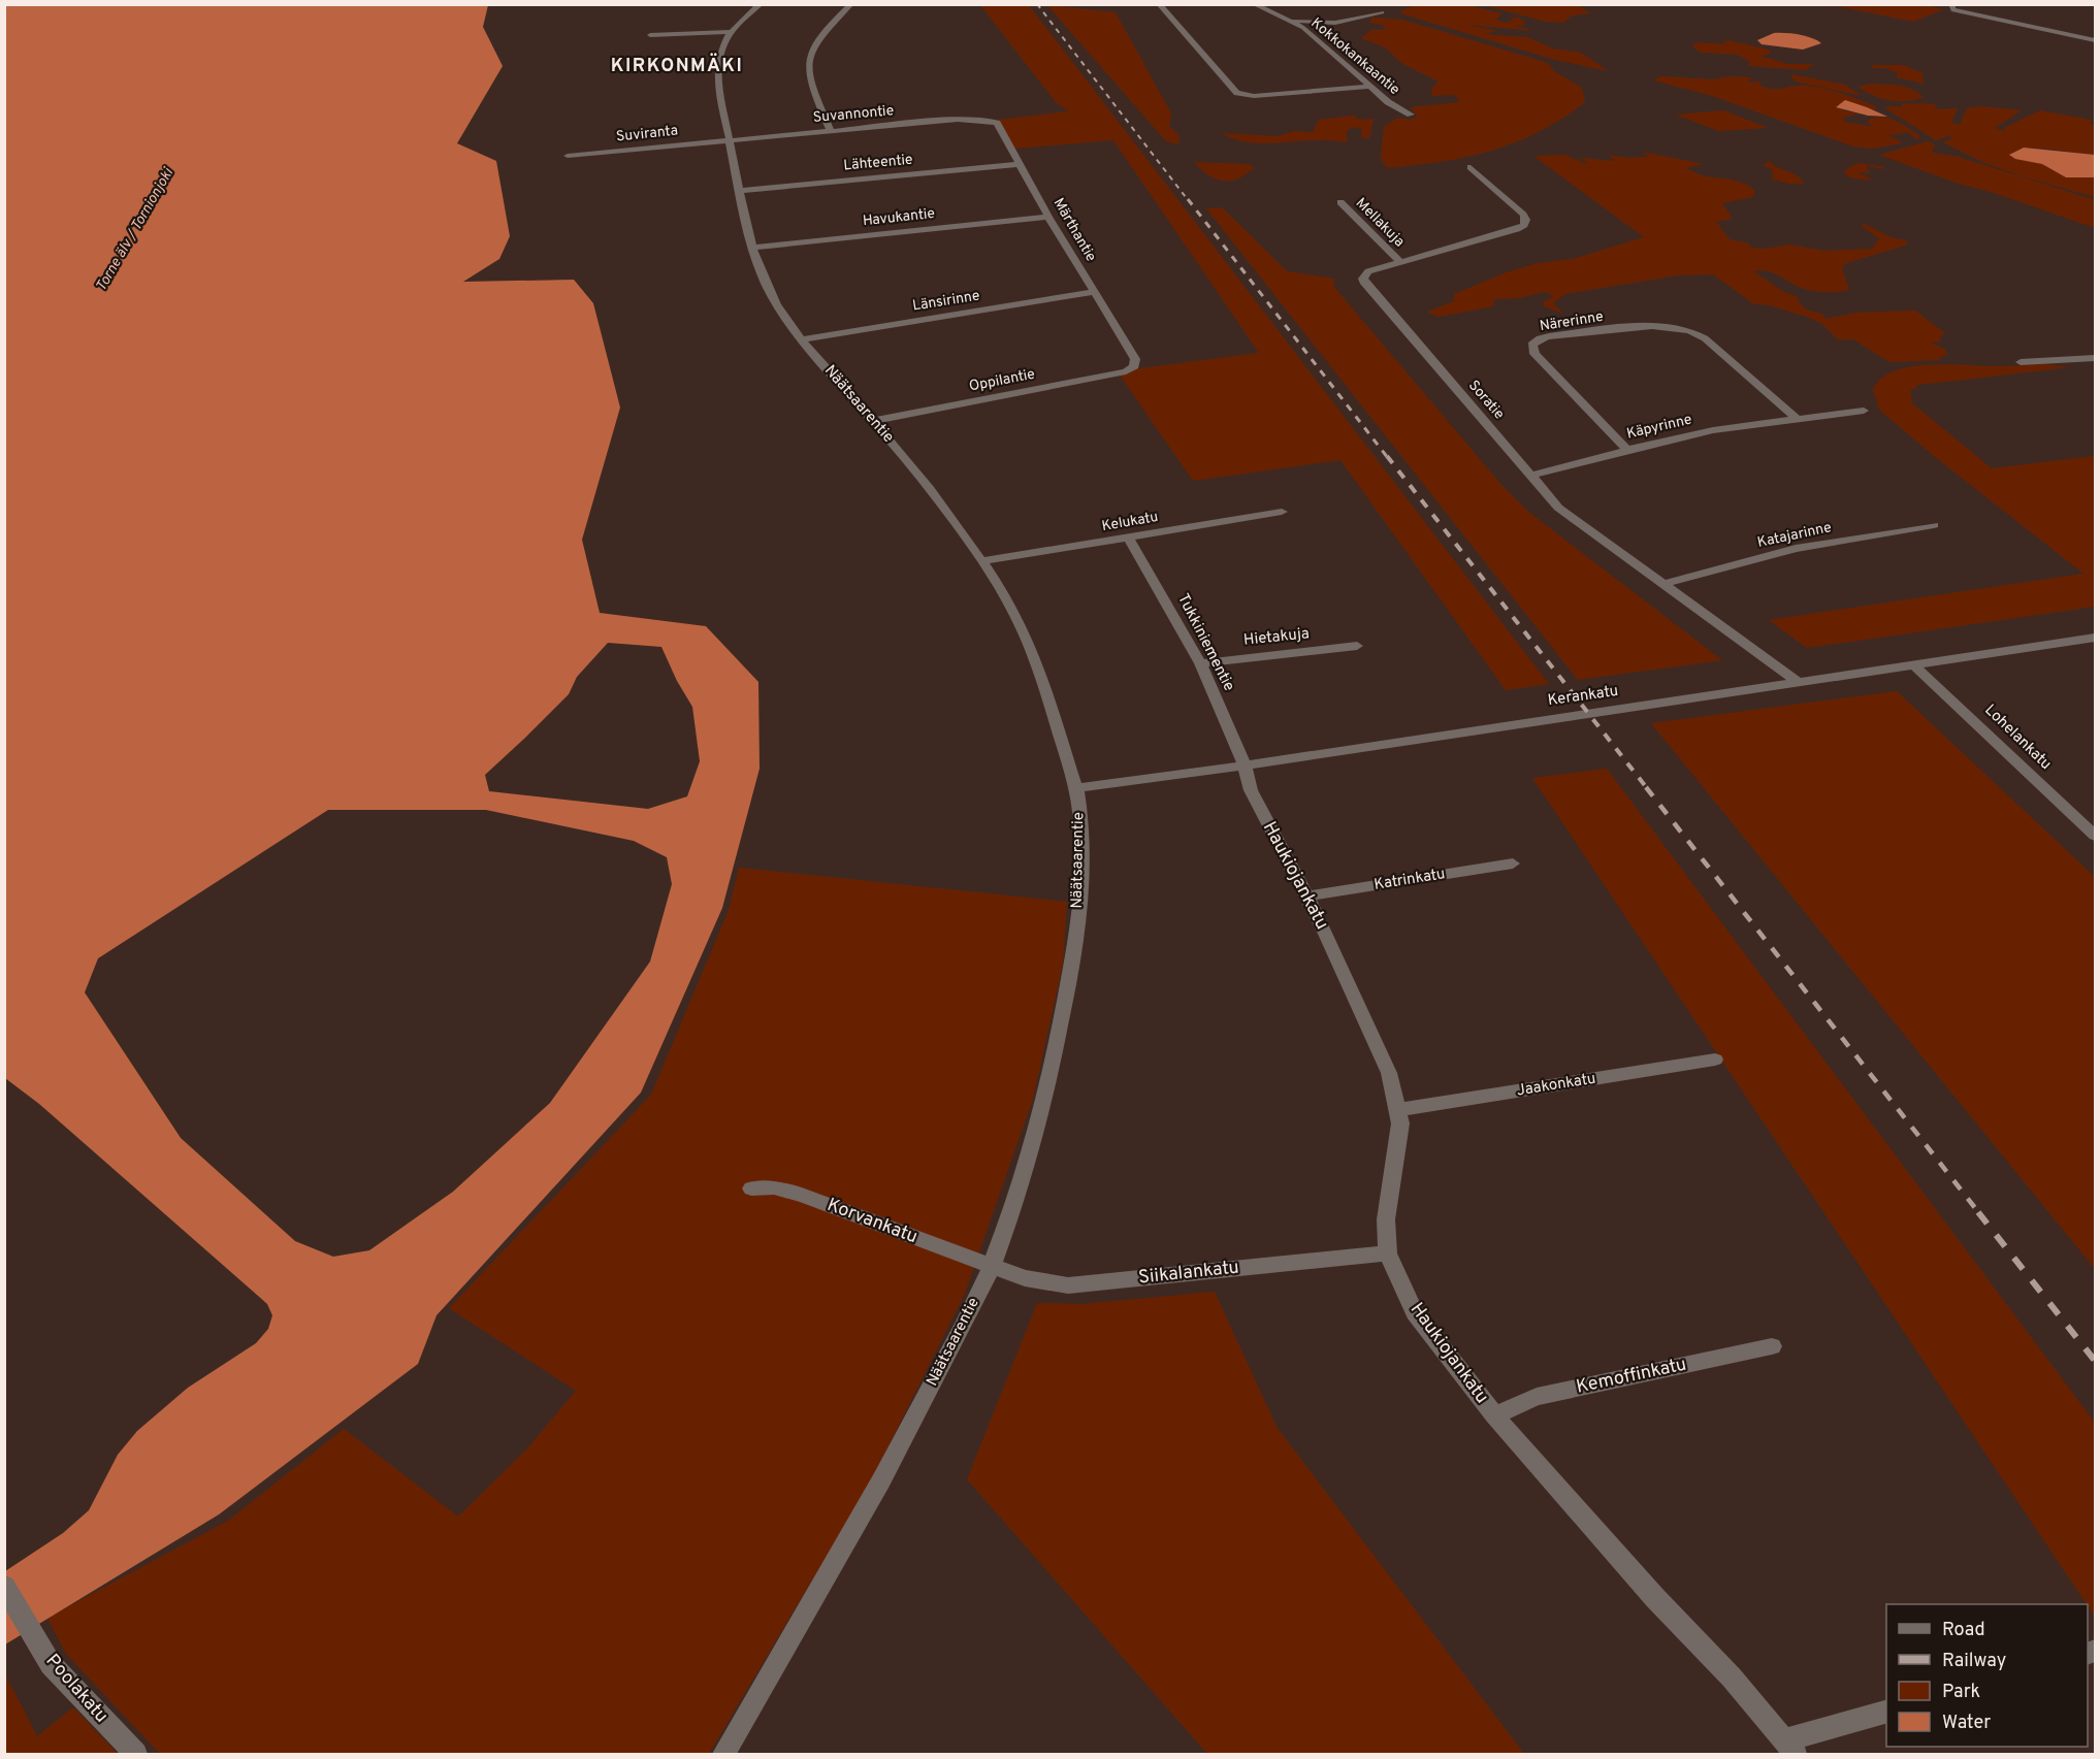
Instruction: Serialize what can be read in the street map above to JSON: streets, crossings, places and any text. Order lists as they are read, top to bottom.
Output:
{
  "streets": {
    "street": [
      "Kokkokankaantie",
      "Suvannontie",
      "Suviranta",
      "Lähteentie",
      "Havukantie",
      "Mellakuja",
      "Märthantie",
      "Länsirinne",
      "Närerinne",
      "Oppilantie",
      "Soratie",
      "Näätsaarentie",
      "Käpyrinne",
      "Kelukatu",
      "Katajarinne",
      "Hietakuja",
      "Tukkiniementie",
      "Kerankatu",
      "Lohelankatu",
      "Haukiojankatu",
      "Katrinkatu",
      "Jaakonkatu",
      "Korvankatu",
      "Siikalankatu",
      "Kemoffinkatu",
      "Poolakatu"
    ]
  },
  "crossings": [
    ["Suvannontie", "Suviranta"],
    ["Suvannontie", "Märthantie"],
    ["Suvannontie", "Näätsaarentie"],
    ["Suviranta", "Näätsaarentie"],
    ["Lähteentie", "Märthantie"],
    ["Lähteentie", "Näätsaarentie"],
    ["Havukantie", "Märthantie"],
    ["Havukantie", "Näätsaarentie"],
    ["Mellakuja", "Soratie"],
    ["Märthantie", "Länsirinne"],
    ["Märthantie", "Oppilantie"],
    ["Länsirinne", "Näätsaarentie"],
    ["Närerinne", "Käpyrinne"],
    ["Oppilantie", "Näätsaarentie"],
    ["Soratie", "Käpyrinne"],
    ["Soratie", "Katajarinne"],
    ["Soratie", "Kerankatu"],
    ["Näätsaarentie", "Kelukatu"],
    ["Näätsaarentie", "Kerankatu"],
    ["Näätsaarentie", "Korvankatu"],
    ["Näätsaarentie", "Siikalankatu"],
    ["Kelukatu", "Tukkiniementie"],
    ["Hietakuja", "Tukkiniementie"],
    ["Tukkiniementie", "Kerankatu"],
    ["Tukkiniementie", "Haukiojankatu"],
    ["Kerankatu", "Lohelankatu"],
    ["Kerankatu", "Haukiojankatu"],
    ["Haukiojankatu", "Katrinkatu"],
    ["Haukiojankatu", "Jaakonkatu"],
    ["Haukiojankatu", "Siikalankatu"],
    ["Haukiojankatu", "Kemoffinkatu"],
    ["Korvankatu", "Siikalankatu"]
  ],
  "districts": ["KIRKONMÄKI"],
  "water": ["Torne älv / Tornionjoki"],
  "legend": [
    "Road",
    "Railway",
    "Park",
    "Water"
  ]
}
